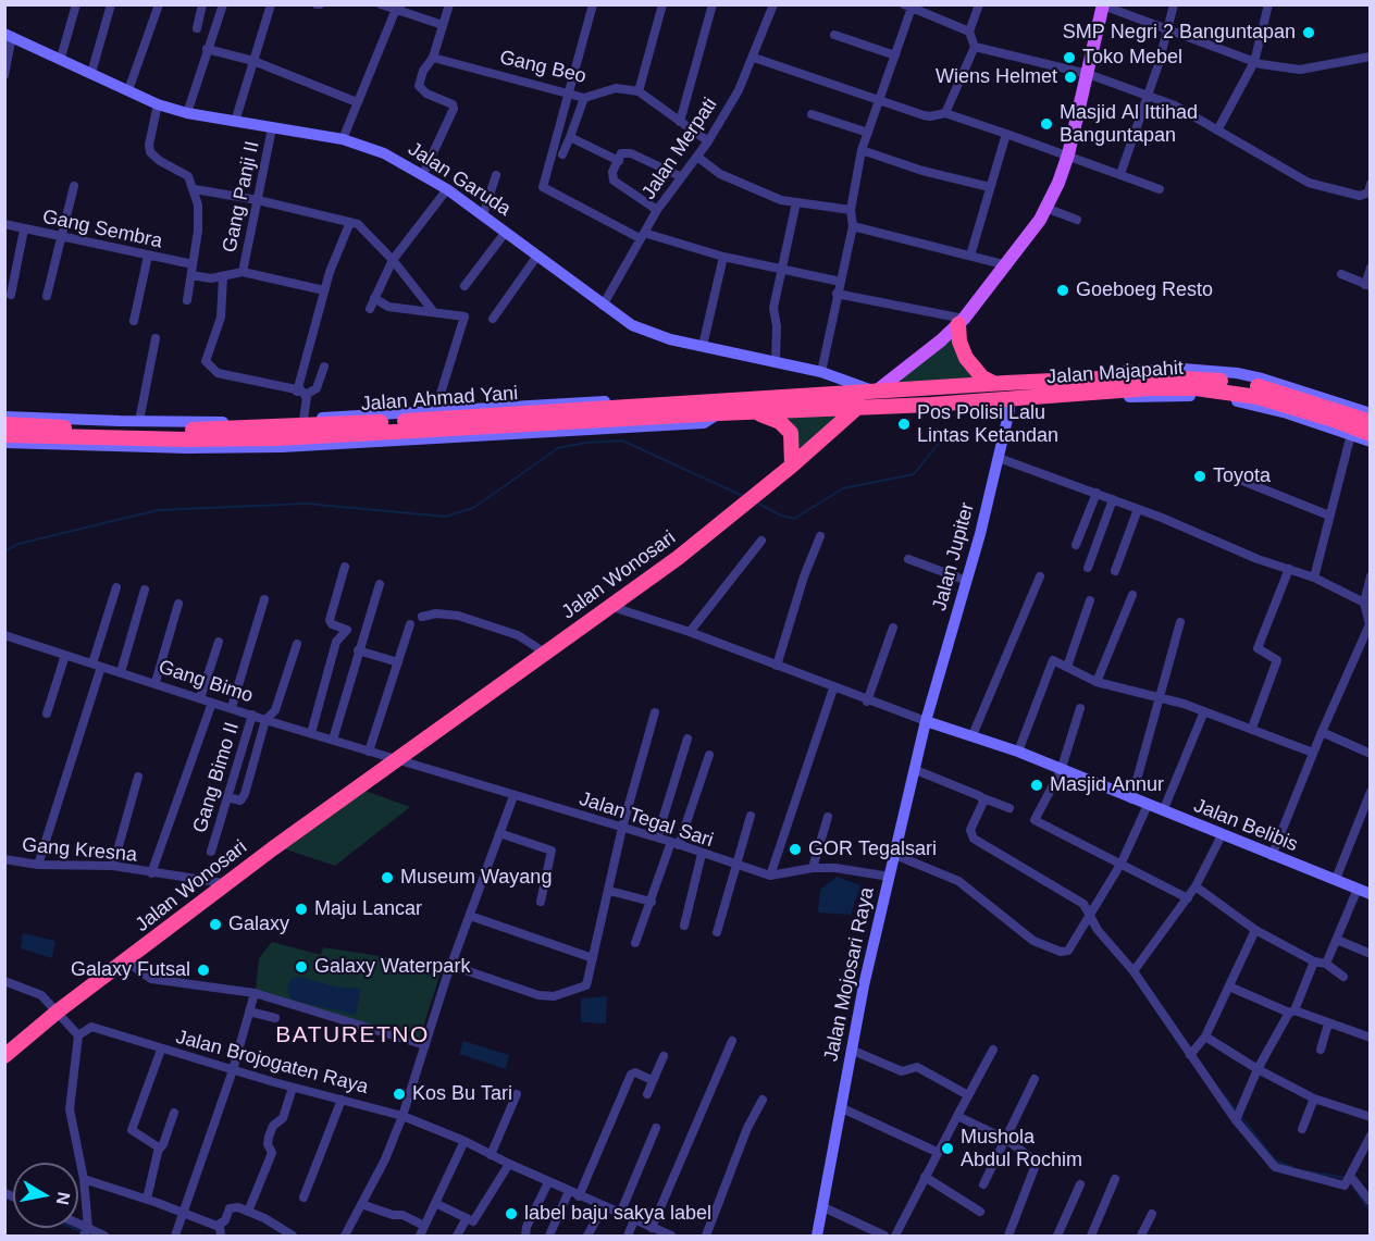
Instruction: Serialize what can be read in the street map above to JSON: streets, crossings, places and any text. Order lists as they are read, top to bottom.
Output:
{
  "streets": {
    "highway": ["Jalan Majapahit", "Jalan Ahmad Yani", "Jalan Wonosari"],
    "street": [
      "Gang Beo",
      "Jalan Merpati",
      "Jalan Garuda",
      "Gang Panji II",
      "Gang Sembra",
      "Jalan Jupiter",
      "Gang Bimo",
      "Gang Bimo II",
      "Jalan Tegal Sari",
      "Jalan Belibis",
      "Gang Kresna",
      "Jalan Mojosari Raya",
      "Jalan Brojogaten Raya"
    ]
  },
  "crossings": [
    ["Jalan Merpati", "Jalan Garuda"],
    ["Jalan Garuda", "Gang Panji II"],
    ["Jalan Garuda", "Jalan Majapahit"],
    ["Jalan Garuda", "Jalan Ahmad Yani"],
    ["Jalan Garuda", "Jalan Wonosari"],
    ["Jalan Majapahit", "Jalan Ahmad Yani"],
    ["Jalan Majapahit", "Jalan Jupiter"],
    ["Jalan Majapahit", "Jalan Wonosari"],
    ["Jalan Ahmad Yani", "Jalan Wonosari"],
    ["Jalan Jupiter", "Jalan Belibis"],
    ["Jalan Jupiter", "Jalan Mojosari Raya"],
    ["Jalan Wonosari", "Gang Bimo"],
    ["Jalan Wonosari", "Jalan Tegal Sari"],
    ["Jalan Wonosari", "Gang Kresna"],
    ["Gang Bimo", "Gang Bimo II"],
    ["Gang Bimo", "Jalan Tegal Sari"],
    ["Jalan Tegal Sari", "Jalan Mojosari Raya"],
    ["Jalan Belibis", "Jalan Mojosari Raya"]
  ],
  "districts": ["BATURETNO"],
  "places": [
    "SMP Negri 2 Banguntapan",
    "Toko Mebel",
    "Wiens Helmet",
    "Masjid Al Ittihad Banguntapan",
    "Goeboeg Resto",
    "Pos Polisi Lalu Lintas Ketandan",
    "Toyota",
    "Masjid Annur",
    "GOR Tegalsari",
    "Museum Wayang",
    "Maju Lancar",
    "Galaxy",
    "Galaxy Waterpark",
    "Galaxy Futsal",
    "Kos Bu Tari",
    "Mushola Abdul Rochim",
    "label baju sakya label"
  ],
  "north": "right"
}
